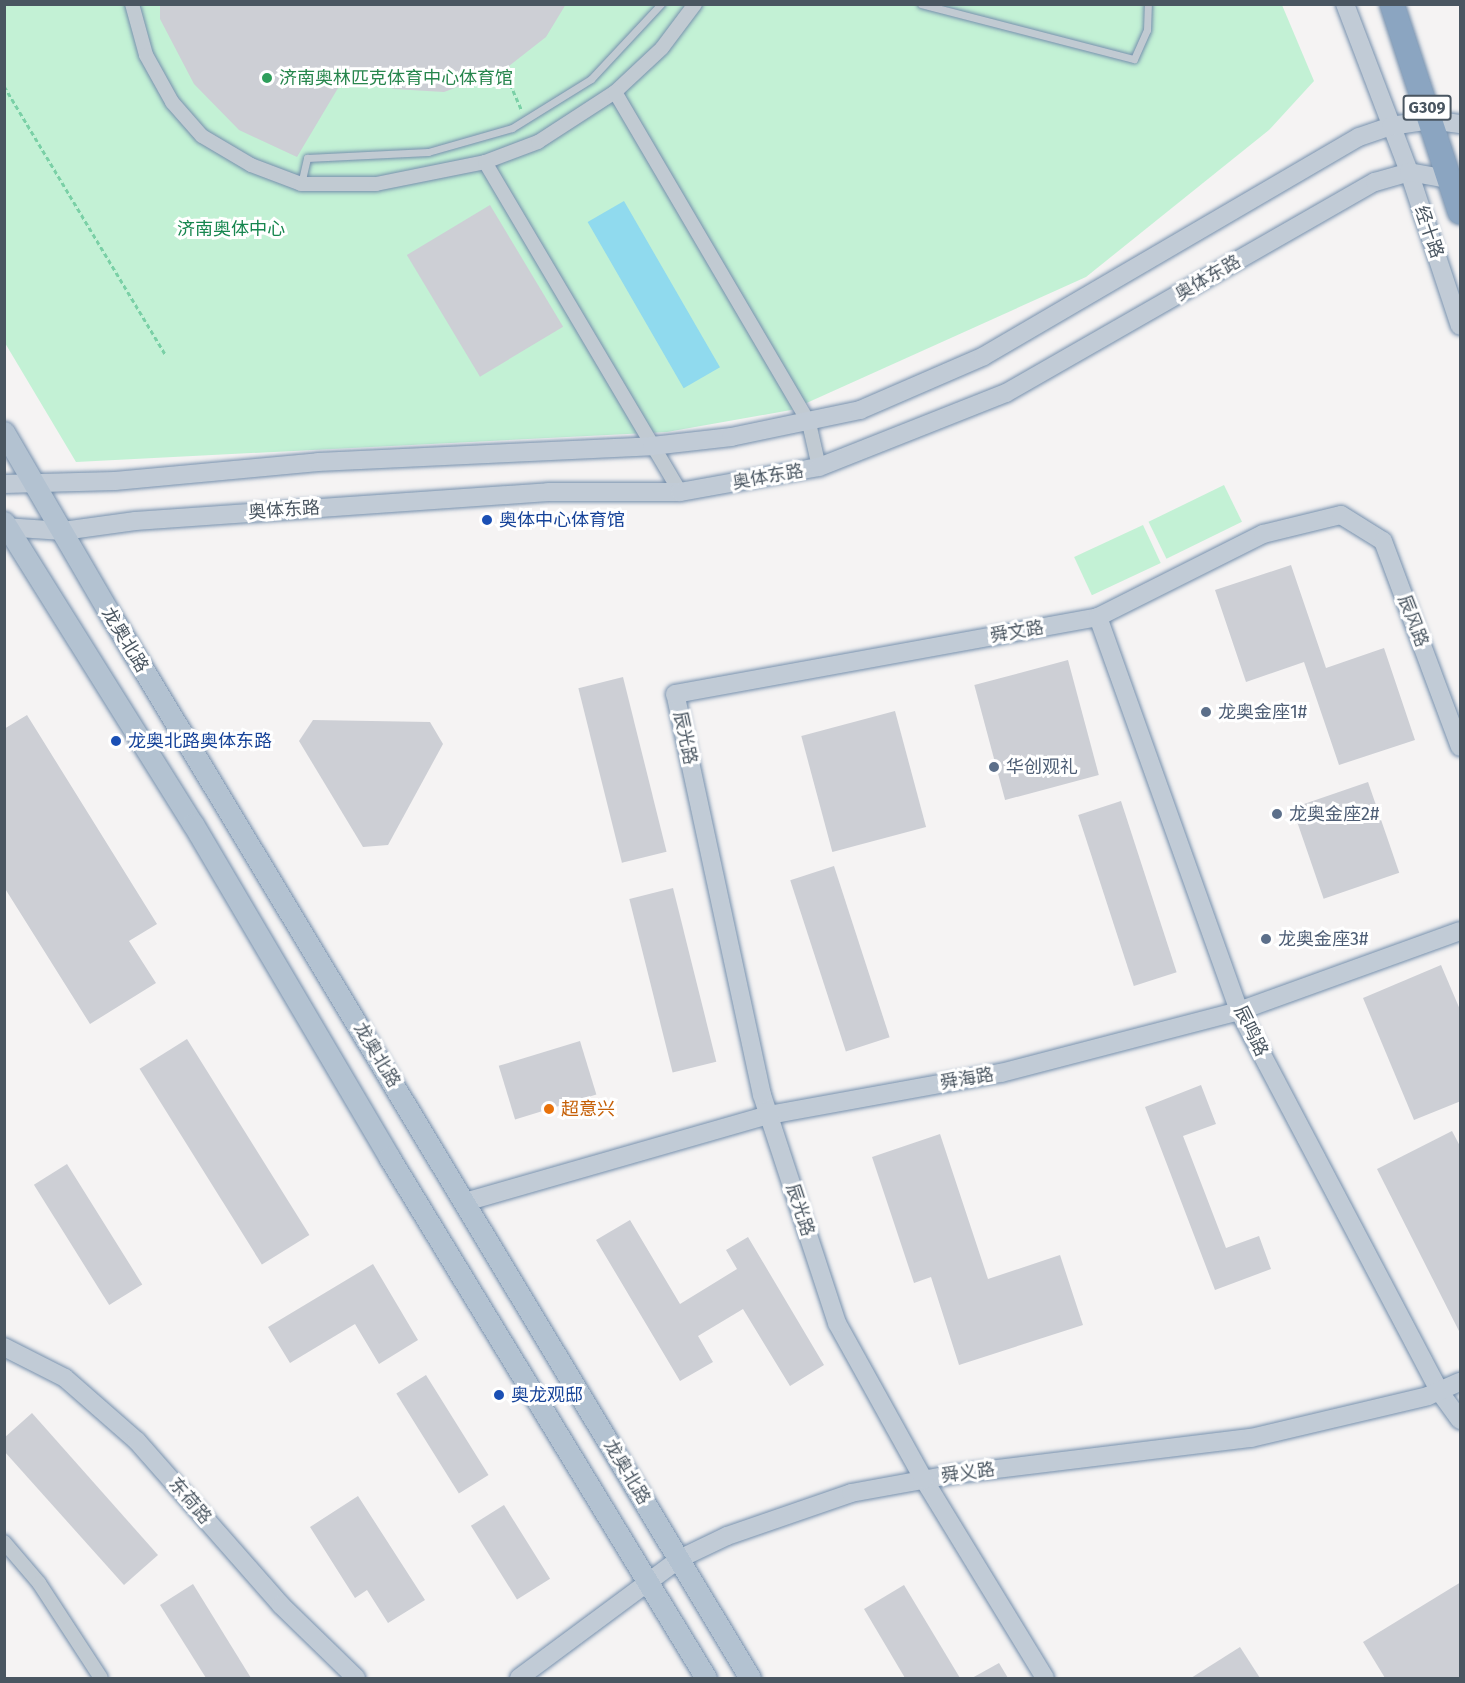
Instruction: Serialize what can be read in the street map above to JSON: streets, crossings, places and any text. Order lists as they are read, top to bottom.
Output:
{
  "streets": {
    "highway": ["G309", "经十路"],
    "main road": ["龙奥北路"],
    "street": [
      "奥体东路",
      "辰风路",
      "舜文路",
      "辰光路",
      "辰鸣路",
      "舜海路",
      "舜义路",
      "东荷路"
    ]
  },
  "crossings": [
    ["经十路", "奥体东路"],
    ["奥体东路", "龙奥北路"],
    ["辰风路", "舜文路"],
    ["舜文路", "辰光路"],
    ["舜文路", "辰鸣路"],
    ["龙奥北路", "舜海路"],
    ["龙奥北路", "舜义路"],
    ["辰光路", "舜海路"],
    ["辰光路", "舜义路"],
    ["辰鸣路", "舜海路"],
    ["辰鸣路", "舜义路"]
  ],
  "parks": ["济南奥体中心"],
  "places": [
    "济南奥林匹克体育中心体育馆",
    "奥体中心体育馆",
    "龙奥金座1#",
    "龙奥北路奥体东路",
    "华创观礼",
    "龙奥金座2#",
    "龙奥金座3#",
    "超意兴",
    "奥龙观邸"
  ]
}
